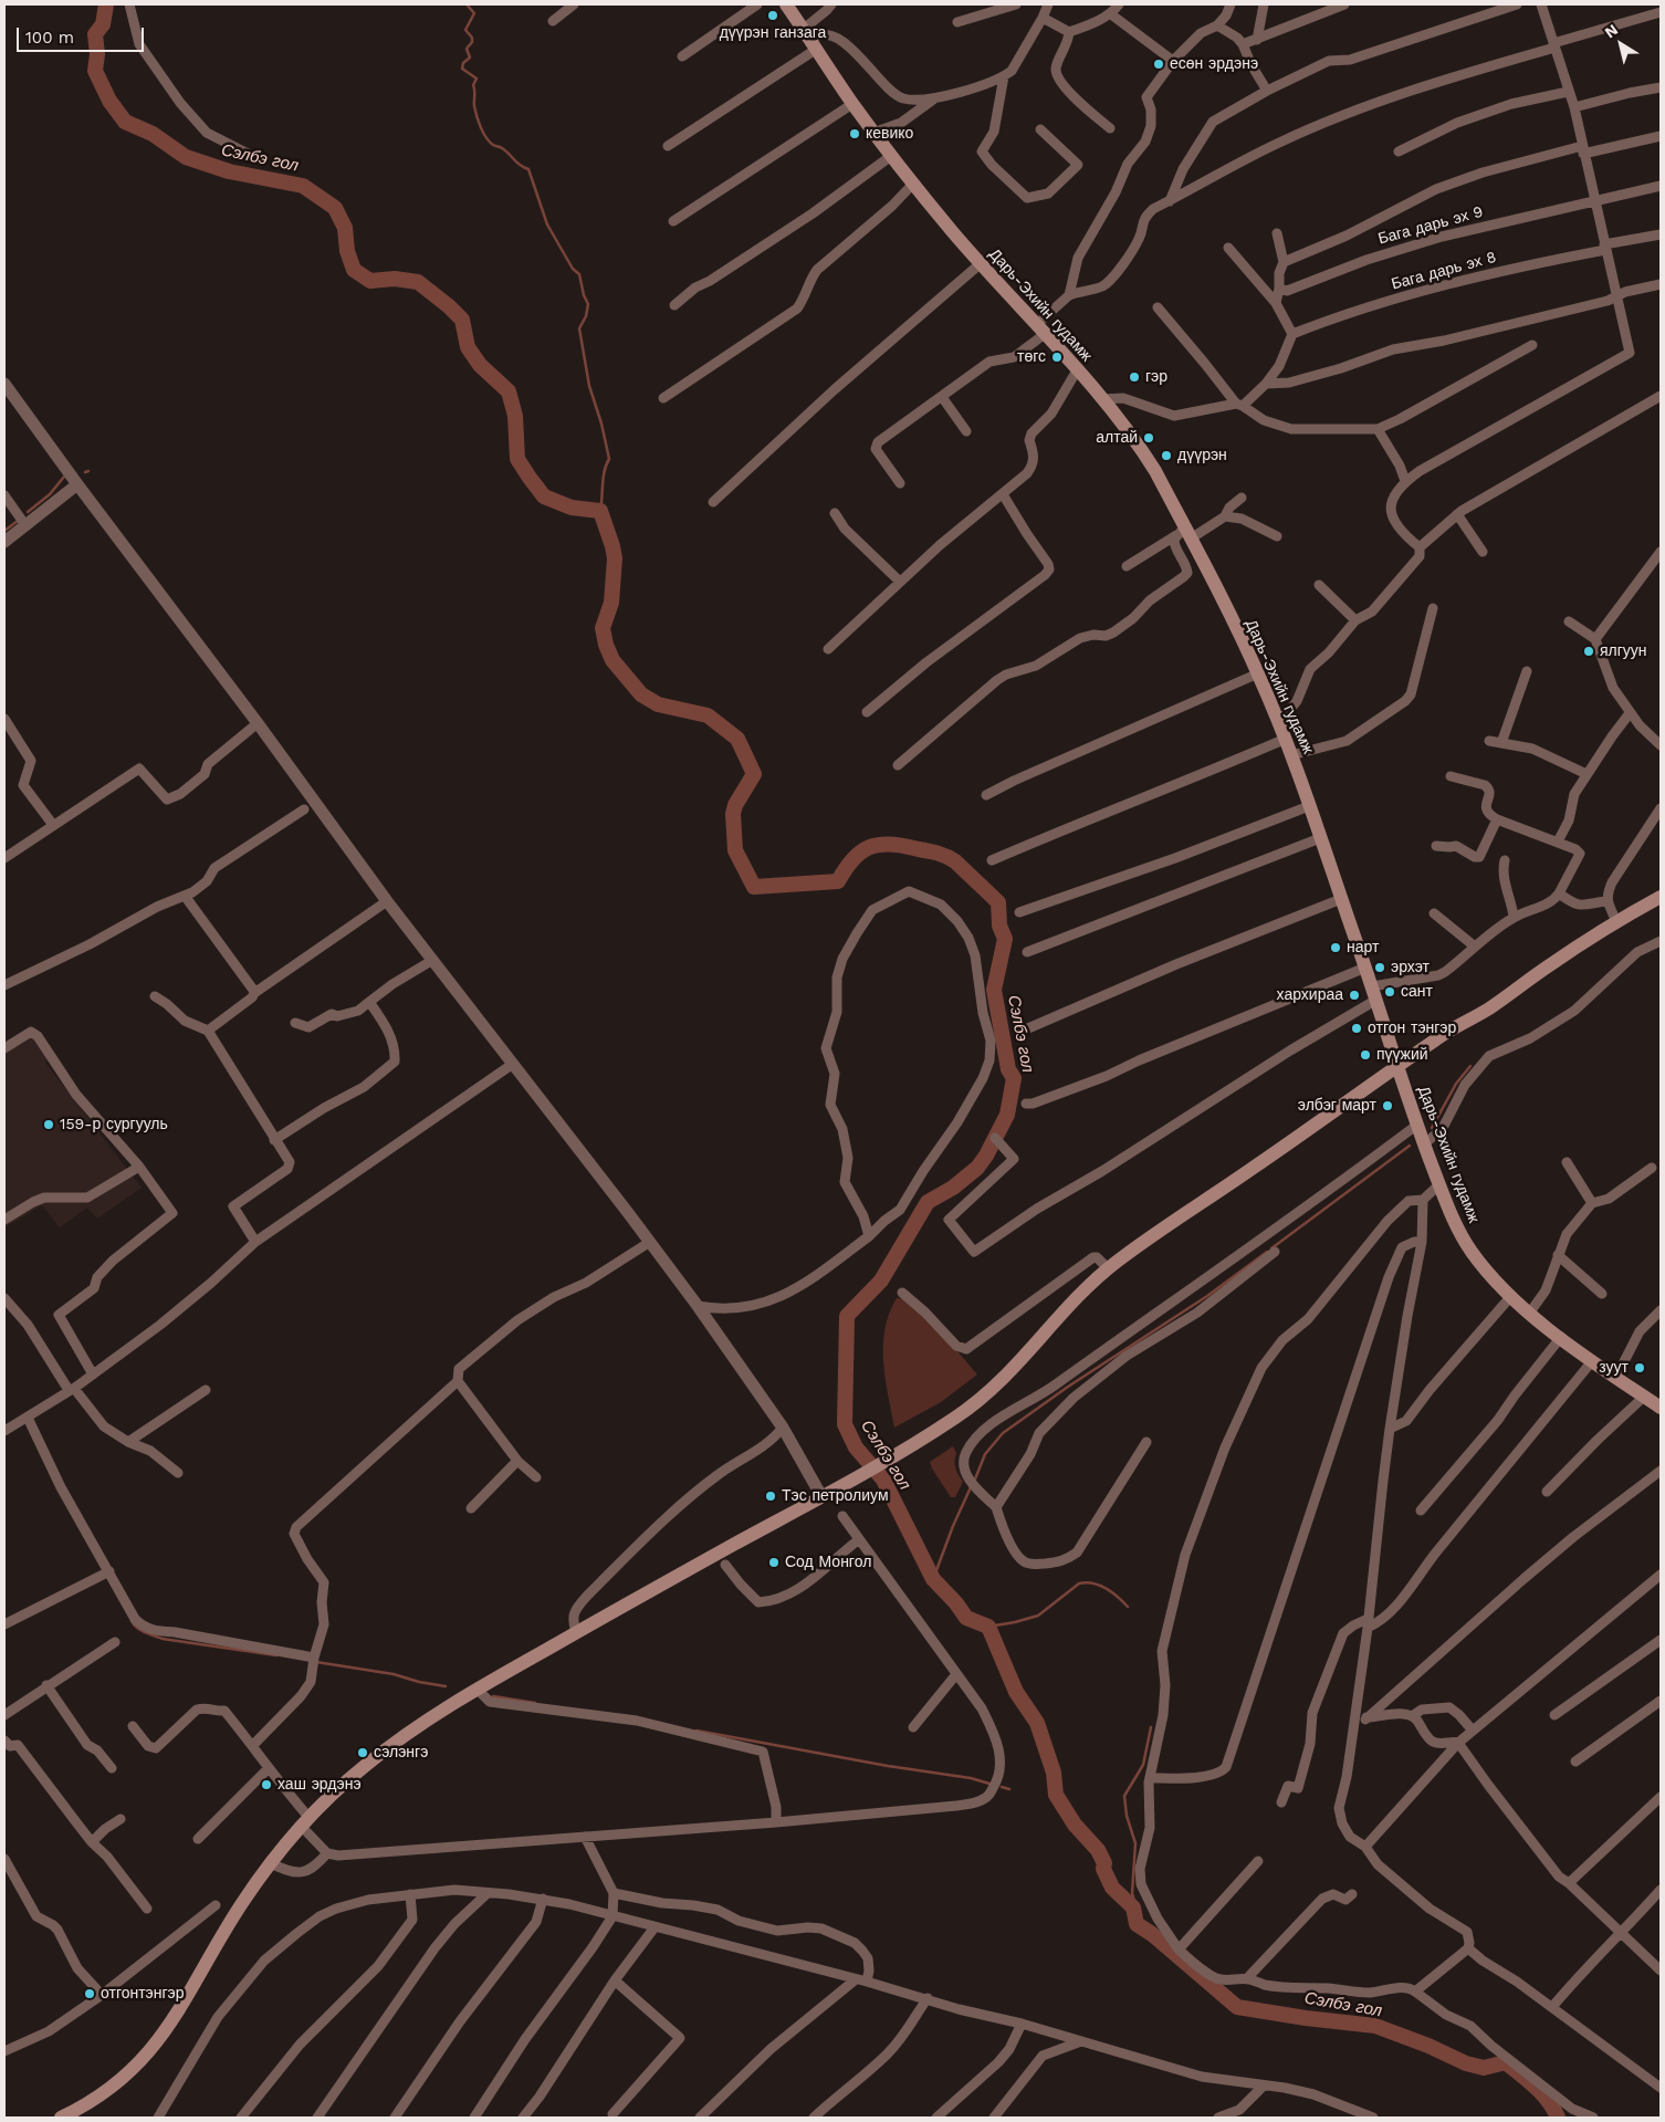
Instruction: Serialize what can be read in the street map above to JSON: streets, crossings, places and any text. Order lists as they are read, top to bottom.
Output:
{
  "streets": {
    "main road": ["Дарь-Эхийн гудамж"],
    "street": ["Бага дарь эх 9", "Бага дарь эх 8"]
  },
  "water": ["Сэлбэ гол"],
  "places": [
    "дүүрэн ганзага",
    "есөн эрдэнэ",
    "кевико",
    "төгс",
    "гэр",
    "алтай",
    "дүүрэн",
    "ялгуун",
    "нарт",
    "эрхэт",
    "сант",
    "хархираа",
    "отгон тэнгэр",
    "пүүжий",
    "элбэг март",
    "159-р сургууль",
    "зуут",
    "Тэс петролиум",
    "Сод Монгол",
    "сэлэнгэ",
    "хаш эрдэнэ",
    "отгонтэнгэр"
  ],
  "scale_bar": "100 m",
  "north": "top left"
}
